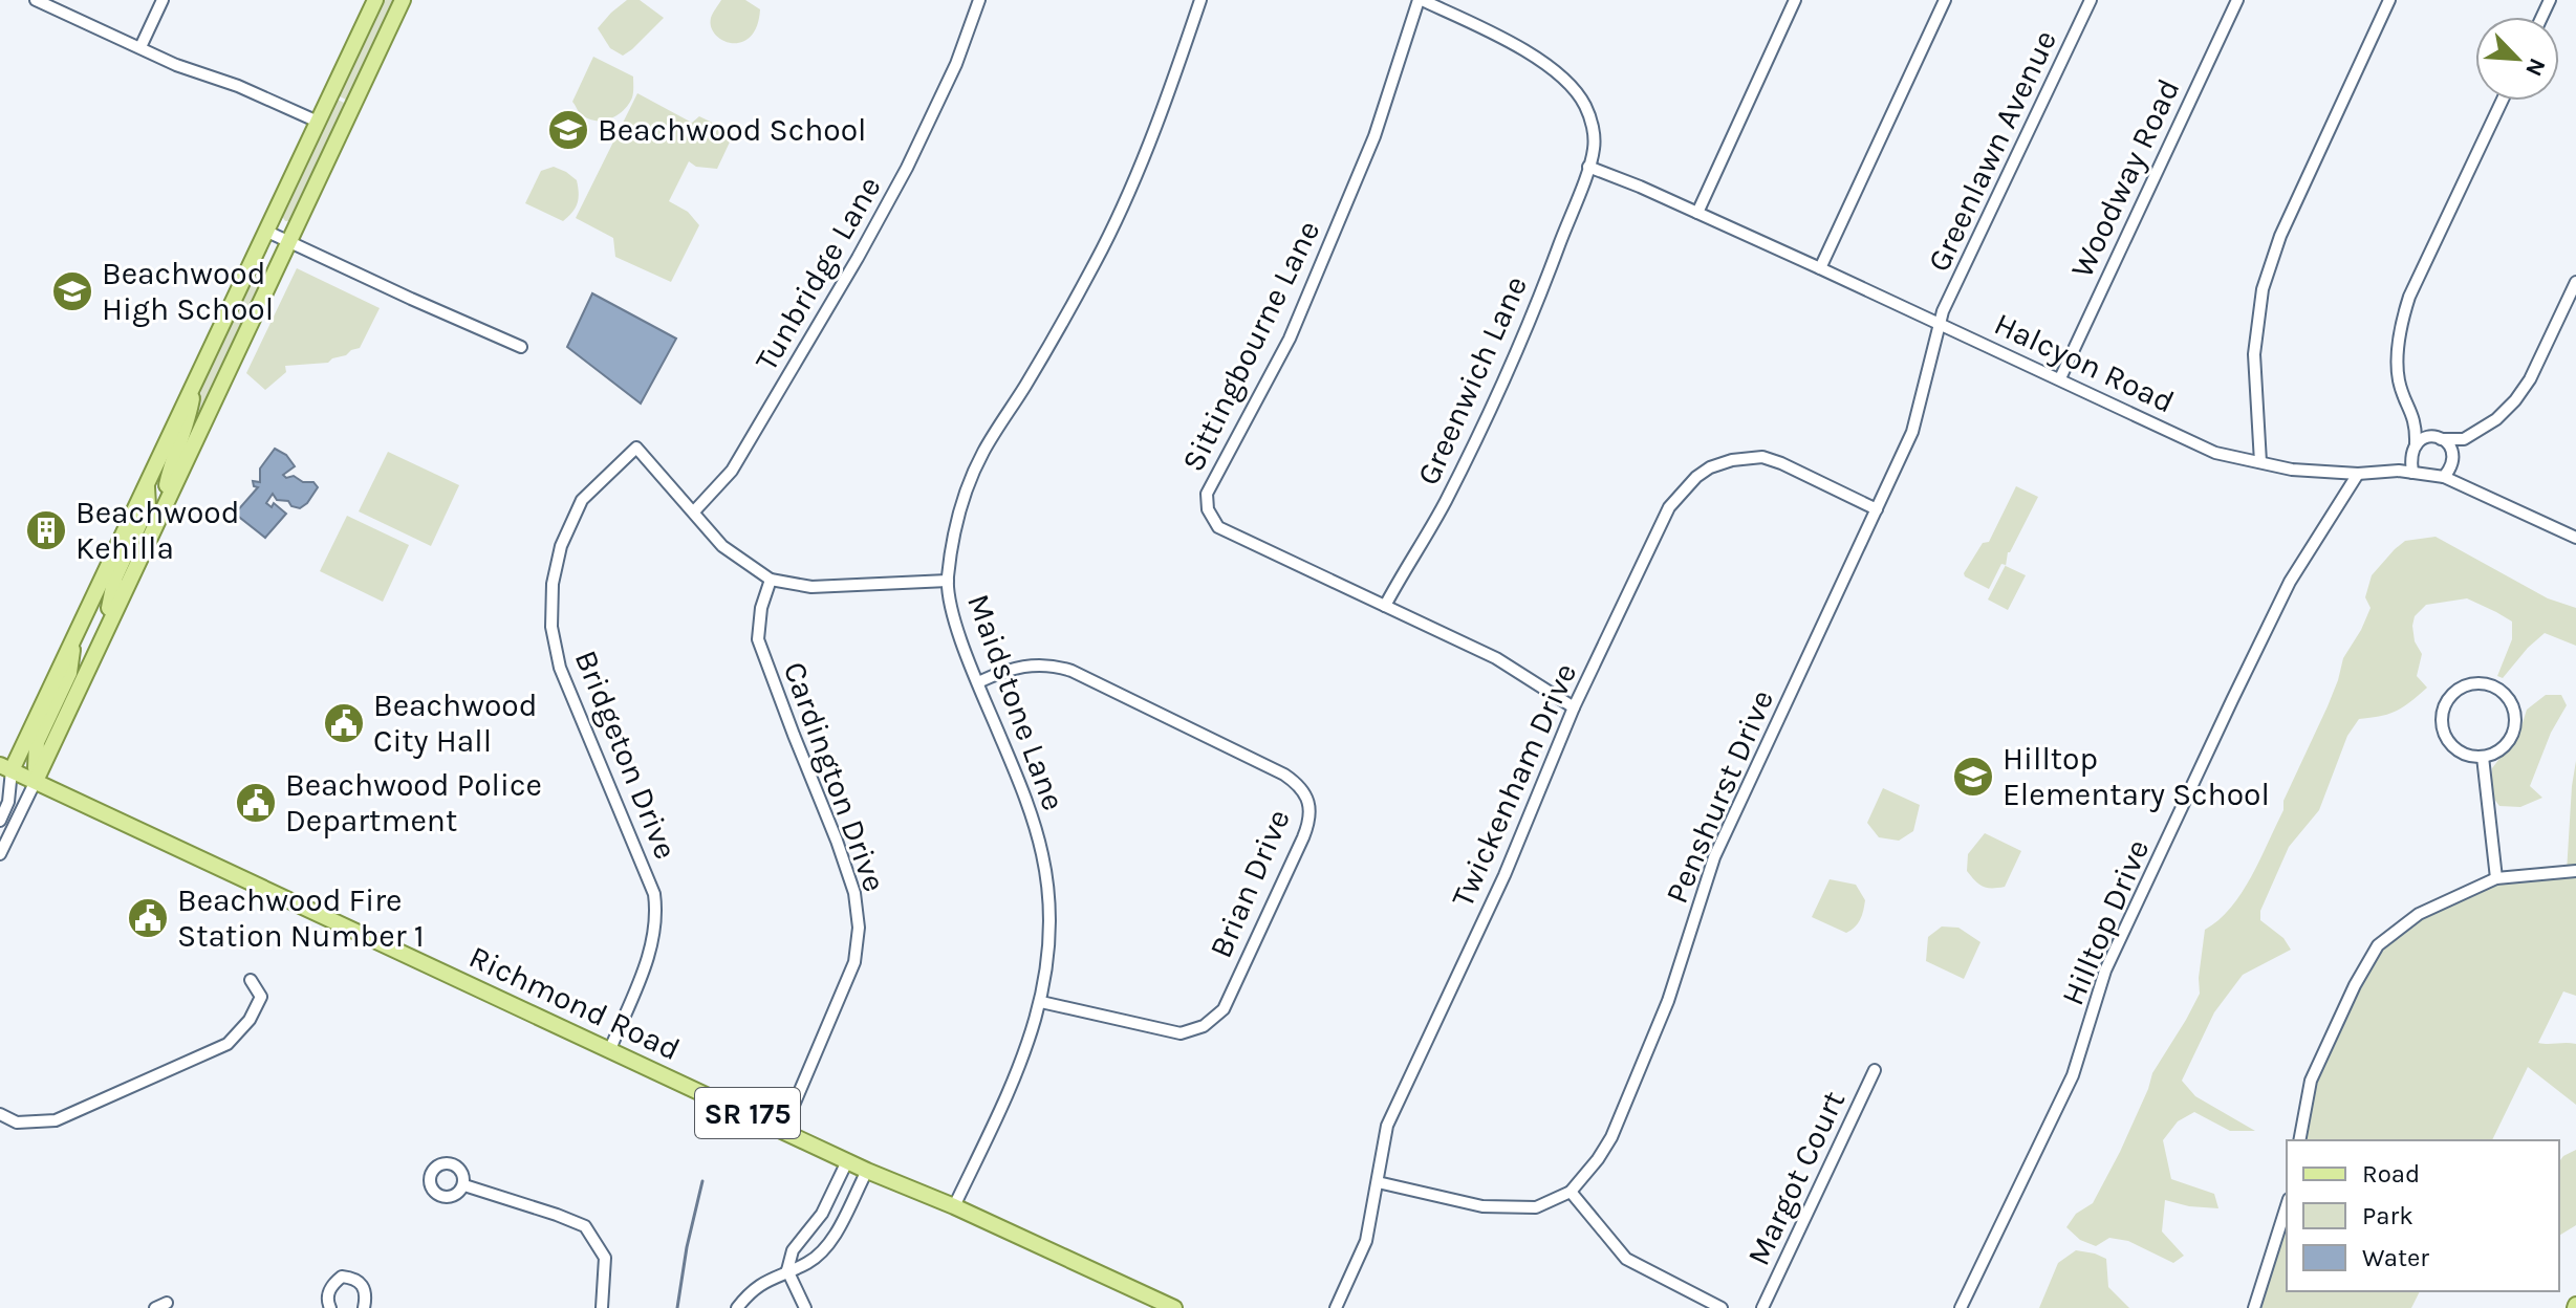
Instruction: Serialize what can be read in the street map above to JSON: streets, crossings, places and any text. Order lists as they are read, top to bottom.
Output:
{
  "streets": {
    "main road": ["Richmond Road", "SR 175"],
    "street": [
      "Greenlawn Avenue",
      "Woodway Road",
      "Tunbridge Lane",
      "Sittingbourne Lane",
      "Halcyon Road",
      "Greenwich Lane",
      "Maidstone Lane",
      "Bridgeton Drive",
      "Cardington Drive",
      "Twickenham Drive",
      "Penshurst Drive",
      "Brian Drive",
      "Hilltop Drive",
      "Margot Court"
    ]
  },
  "crossings": [
    ["Greenlawn Avenue", "Halcyon Road"],
    ["Greenlawn Avenue", "Penshurst Drive"],
    ["Woodway Road", "Halcyon Road"],
    ["Tunbridge Lane", "Bridgeton Drive"],
    ["Sittingbourne Lane", "Greenwich Lane"],
    ["Sittingbourne Lane", "Twickenham Drive"],
    ["Halcyon Road", "Greenwich Lane"],
    ["Halcyon Road", "Penshurst Drive"],
    ["Halcyon Road", "Hilltop Drive"],
    ["Maidstone Lane", "Brian Drive"],
    ["Maidstone Lane", "Richmond Road"],
    ["Bridgeton Drive", "Richmond Road"],
    ["Cardington Drive", "Richmond Road"],
    ["Twickenham Drive", "Penshurst Drive"]
  ],
  "places": {
    "school or university": ["Beachwood School", "Beachwood High School", "Hilltop Elementary School"],
    "building": ["Beachwood Kehilla"],
    "public building": ["Beachwood City Hall", "Beachwood Police Department", "Beachwood Fire Station Number 1"]
  },
  "legend": ["Road", "Park", "Water"],
  "north": "bottom right"
}
